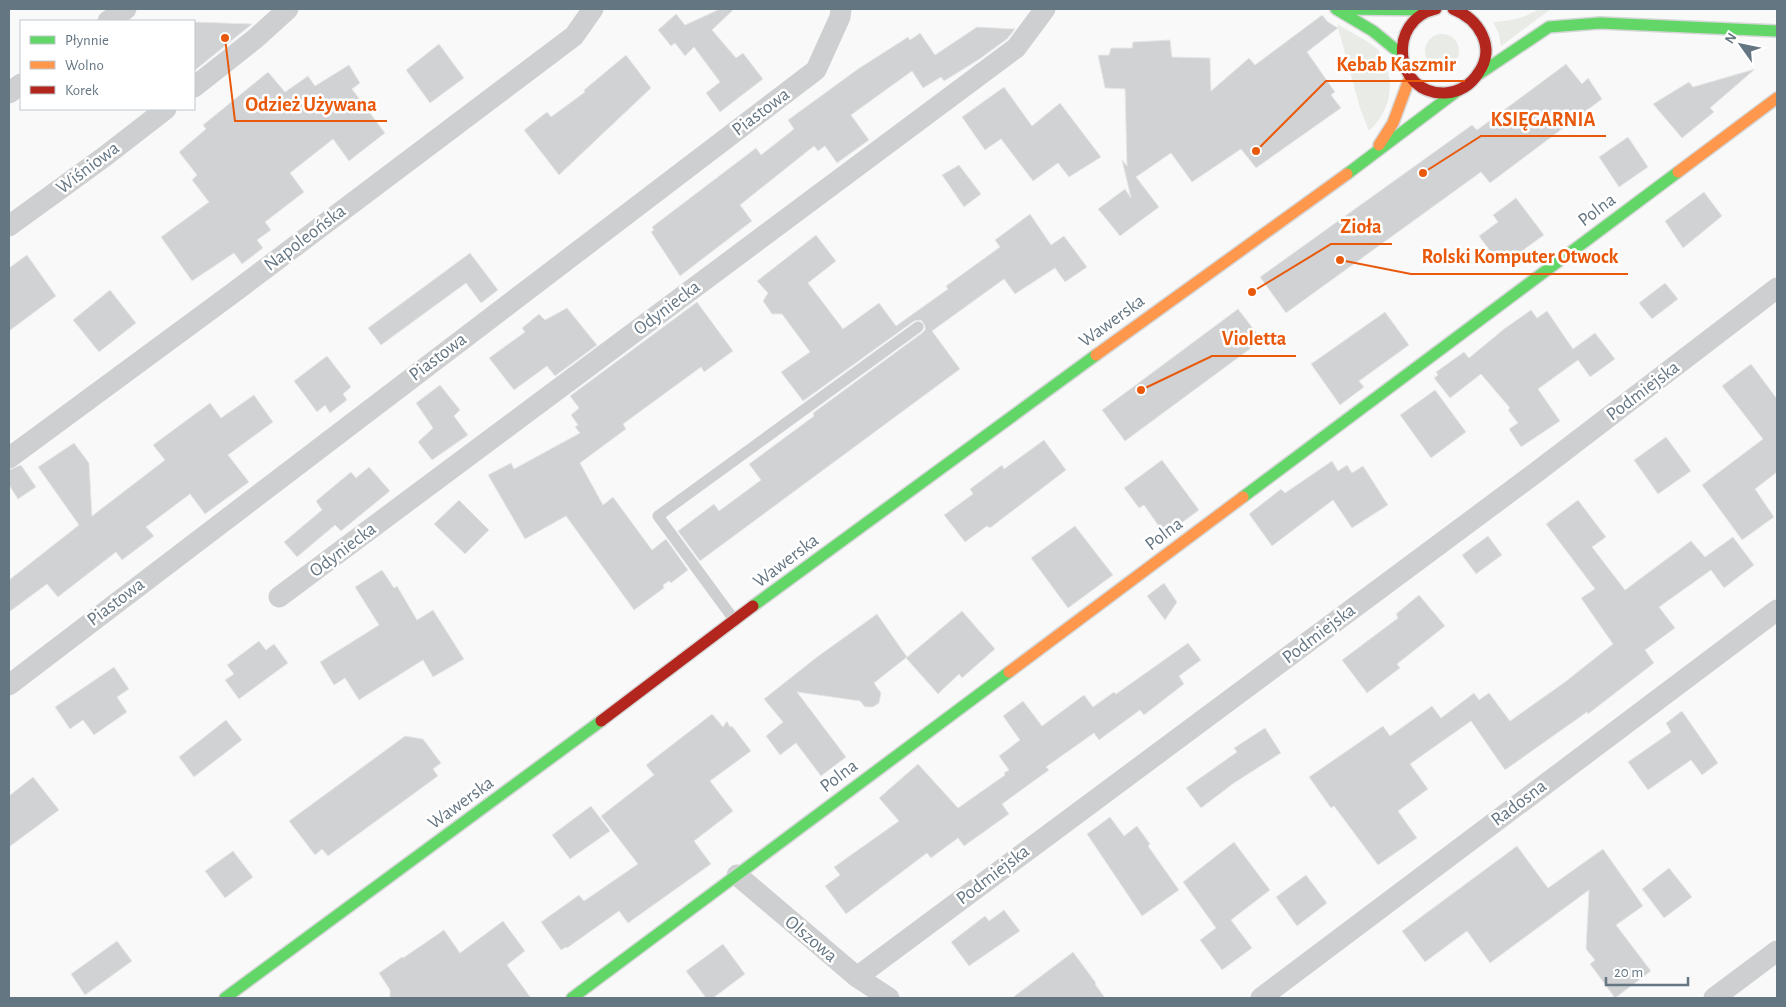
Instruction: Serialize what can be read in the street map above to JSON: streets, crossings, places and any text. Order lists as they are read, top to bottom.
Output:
{
  "streets": {
    "street": [
      "Piastowa",
      "Wiśniowa",
      "Polna",
      "Napoleońska",
      "Odyniecka",
      "Wawerska",
      "Podmiejska",
      "Radosna",
      "Olszowa"
    ]
  },
  "crossings": [
    ["Polna", "Olszowa"],
    ["Podmiejska", "Olszowa"]
  ],
  "places": [
    "Odzież Używana",
    "Kebab Kaszmir",
    "KSIĘGARNIA",
    "Rolski Komputer Otwock",
    "Zioła",
    "Violetta"
  ],
  "legend": ["Płynnie", "Wolno", "Korek"],
  "scale_bar": "20 m",
  "north": "top left"
}
